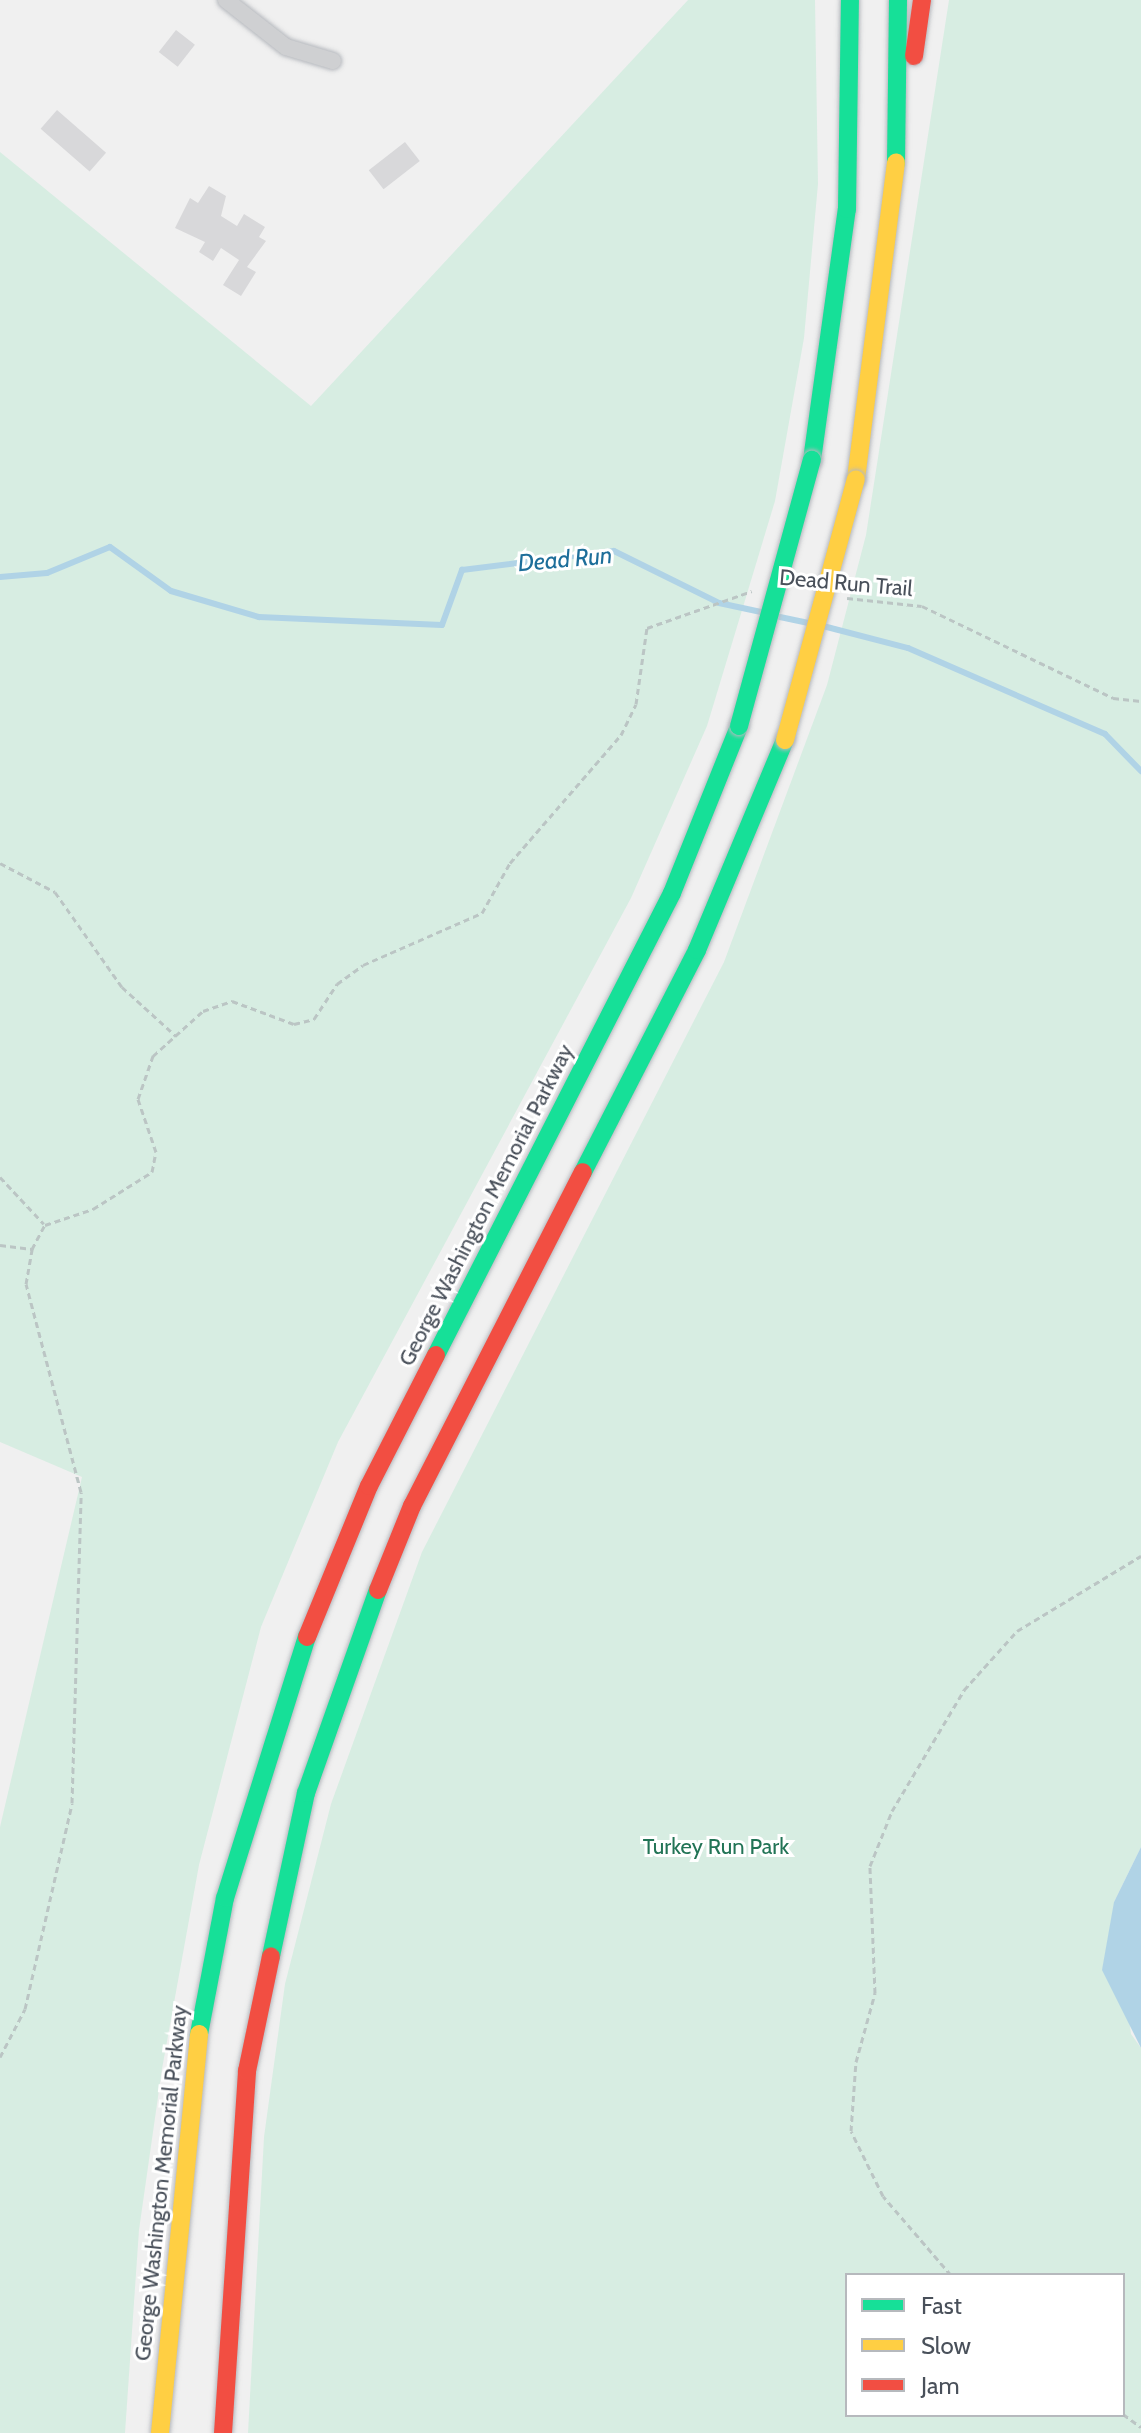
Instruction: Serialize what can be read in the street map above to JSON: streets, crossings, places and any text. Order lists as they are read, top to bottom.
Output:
{
  "streets": {
    "highway": ["George Washington Memorial Parkway"],
    "path": ["Dead Run Trail"]
  },
  "water": ["Dead Run"],
  "parks": ["Turkey Run Park"],
  "legend": ["Fast", "Slow", "Jam"]
}
